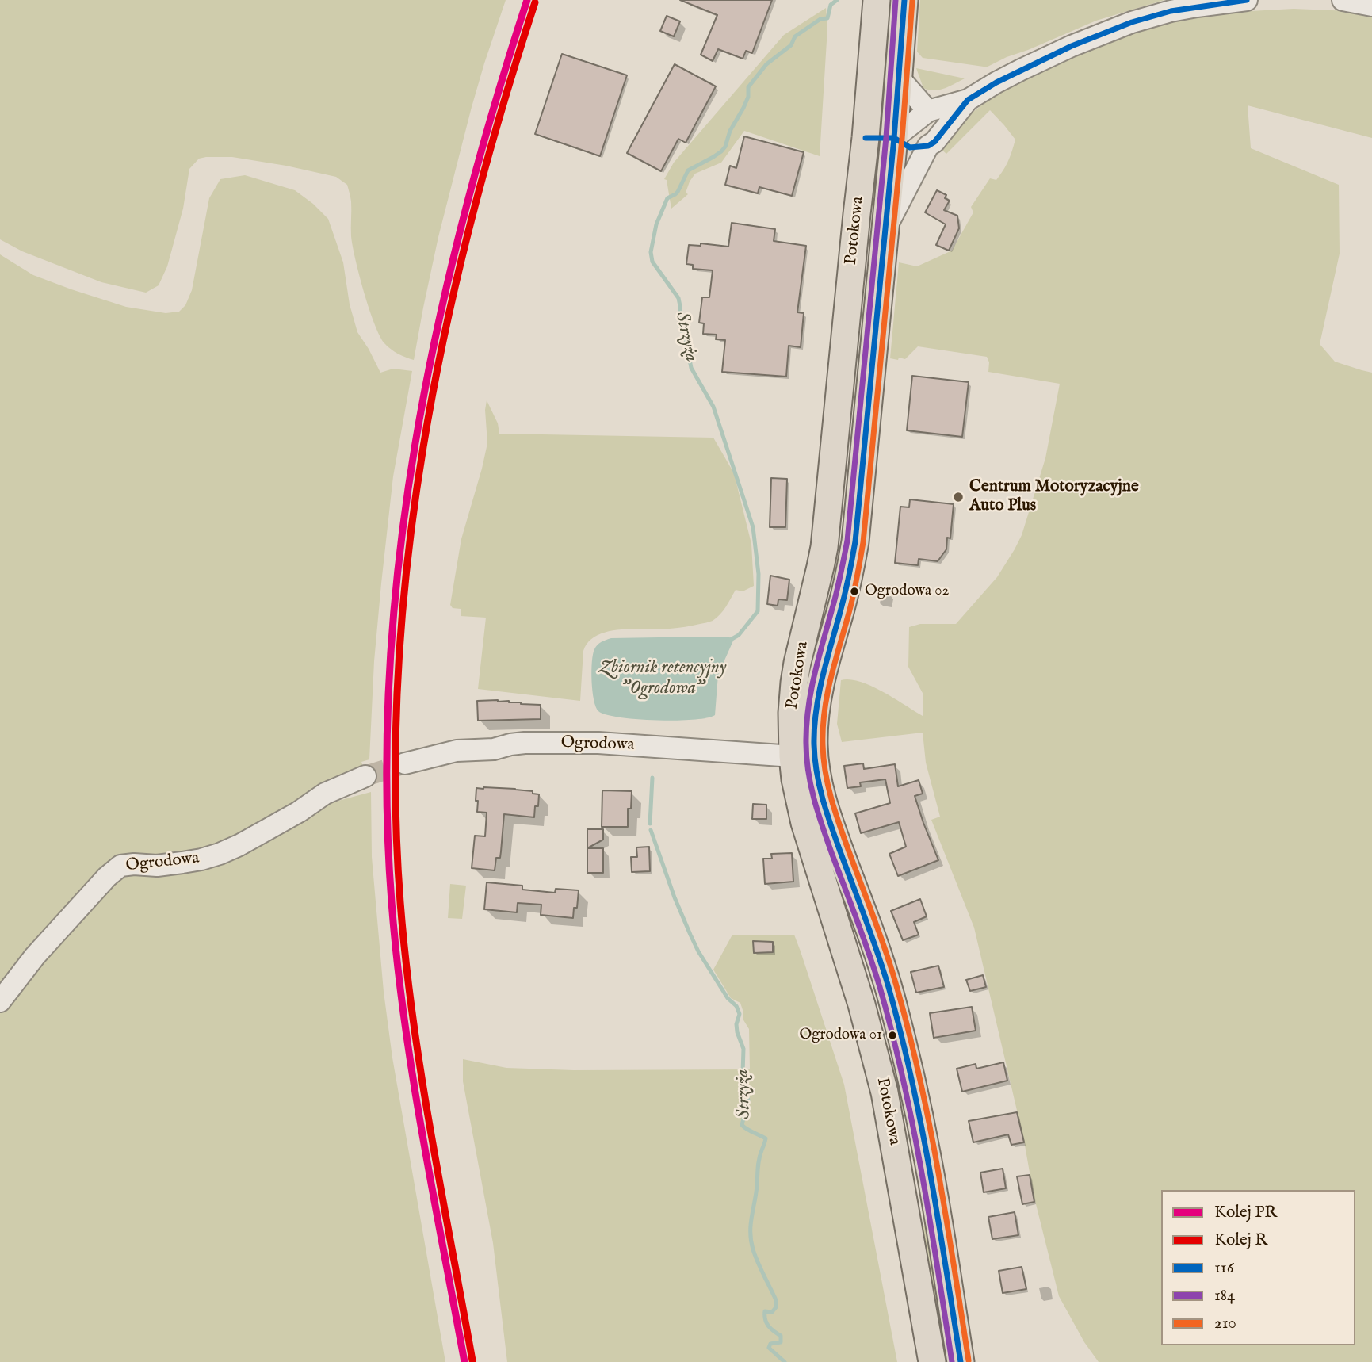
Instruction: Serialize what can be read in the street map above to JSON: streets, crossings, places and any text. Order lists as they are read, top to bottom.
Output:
{
  "streets": {
    "main road": ["Potokowa"],
    "street": ["Ogrodowa"]
  },
  "crossings": [
    ["Potokowa", "Ogrodowa"]
  ],
  "water": ["Strzyża", "Zbiornik retencyjny \"Ogrodowa\""],
  "places": ["Centrum Motoryzacyjne Auto Plus", "Ogrodowa 02", "Ogrodowa 01"],
  "lines": [
    "rail line PR",
    "transit line 116",
    "transit line 184",
    "transit line 210",
    "rail line R"
  ],
  "legend": [
    "Kolej PR",
    "Kolej R",
    "116",
    "184",
    "210"
  ]
}
